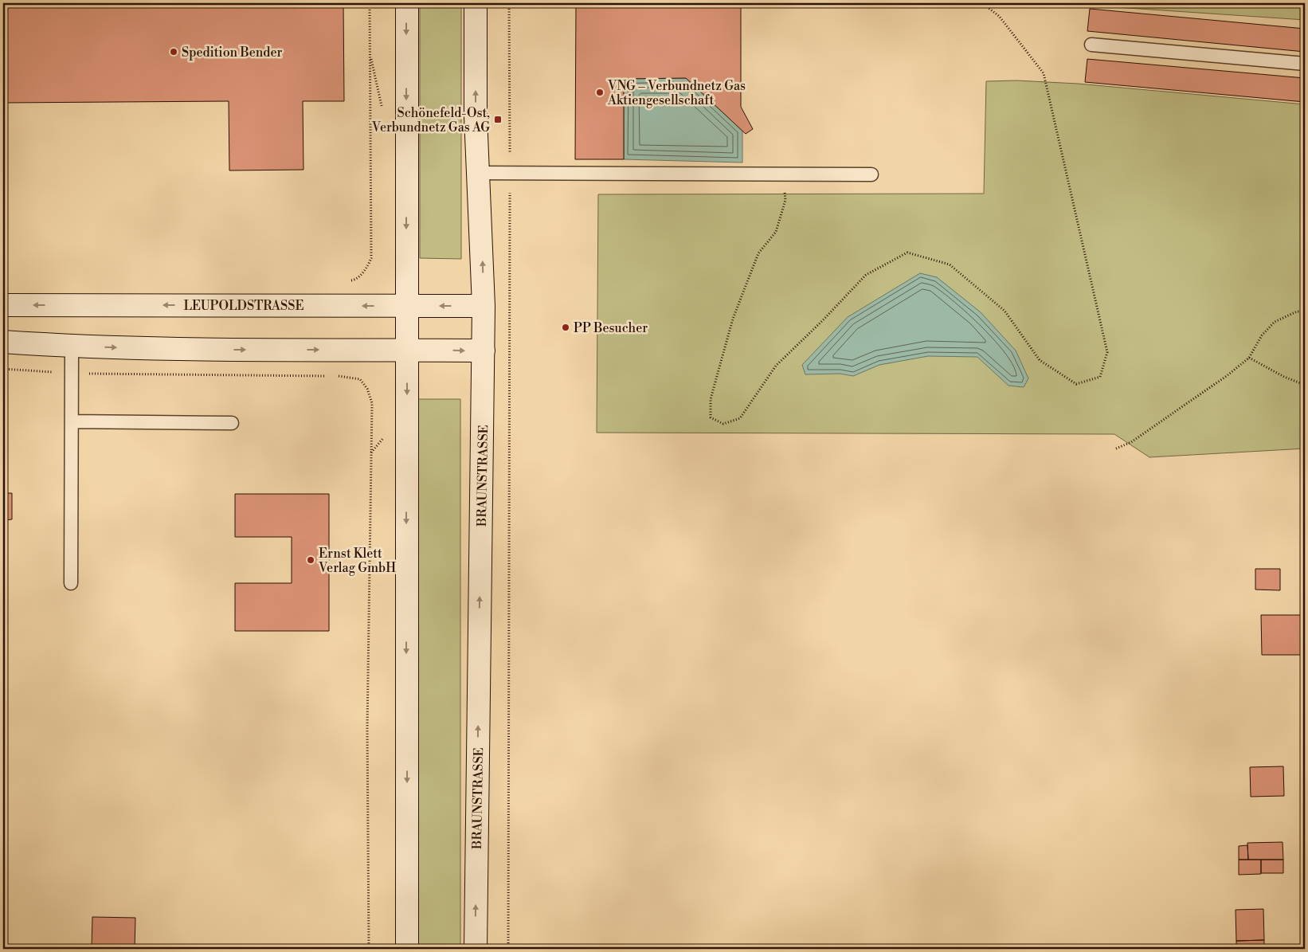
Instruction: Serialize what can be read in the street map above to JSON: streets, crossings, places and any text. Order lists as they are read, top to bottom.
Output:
{
  "streets": {
    "main road": ["LEUPOLDSTRASSE", "BRAUNSTRASSE"]
  },
  "crossings": [
    ["LEUPOLDSTRASSE", "BRAUNSTRASSE"]
  ],
  "places": {
    "other": [
      "Spedition Bender",
      "VNG – Verbundnetz Gas Aktiengesellschaft",
      "PP Besucher",
      "Ernst Klett Verlag GmbH"
    ],
    "transit": ["Schönefeld-Ost, Verbundnetz Gas AG"]
  }
}
